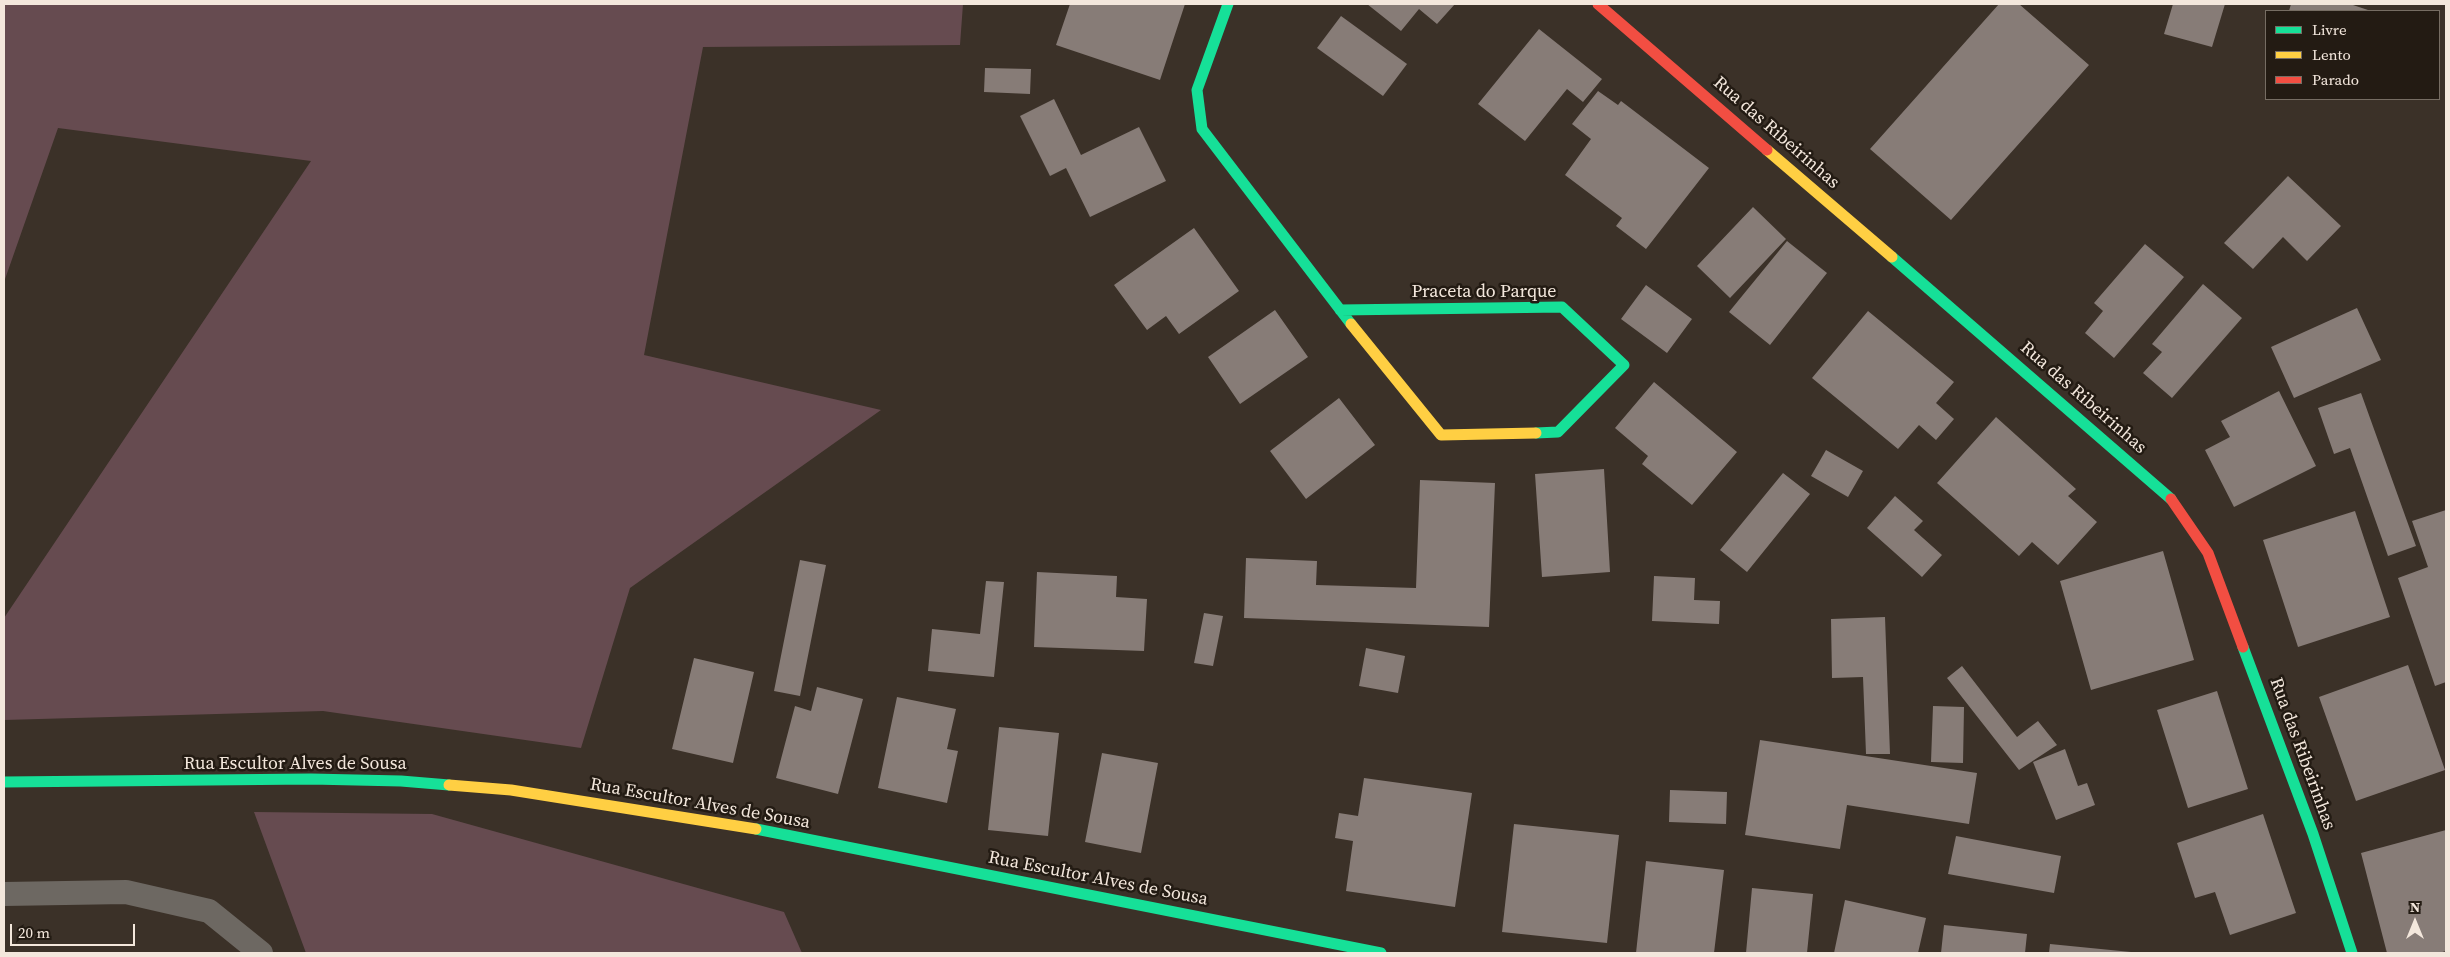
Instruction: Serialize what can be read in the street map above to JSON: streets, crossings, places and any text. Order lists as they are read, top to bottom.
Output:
{
  "streets": {
    "street": ["Rua das Ribeirinhas", "Praceta do Parque", "Rua Escultor Alves de Sousa"]
  },
  "legend": ["Livre", "Lento", "Parado"],
  "scale_bar": "20 m",
  "north": "top"
}
